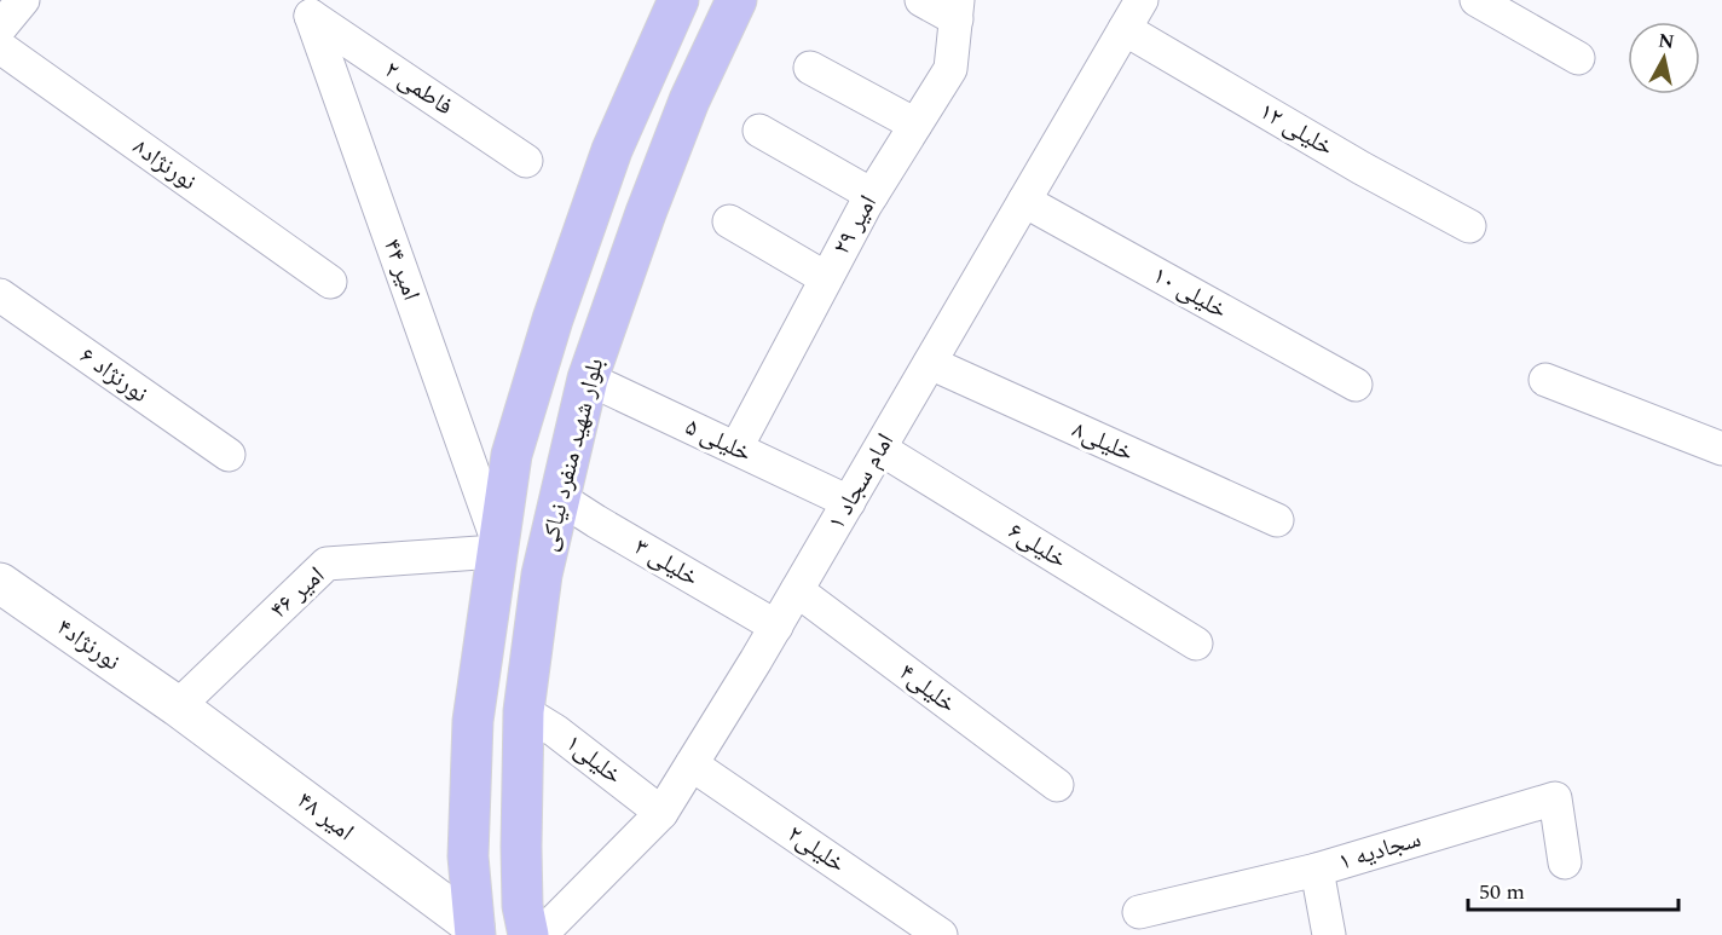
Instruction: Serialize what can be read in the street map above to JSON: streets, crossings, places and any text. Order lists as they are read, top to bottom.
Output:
{
  "streets": {
    "main road": ["بلوار شهید منفرد نیاکی"],
    "street": [
      "فاطمی ۲",
      "خلیلی ۱۲",
      "نورنژاد۸",
      "امیر ۲۹",
      "امیر ۴۴",
      "خلیلی ۱۰",
      "نورنژاد ۶",
      "خلیلی ۵",
      "خلیلی۸",
      "امام سجاد ۱",
      "خلیلی۶",
      "خلیلی ۳",
      "امیر ۴۶",
      "نورنژاد۴",
      "خلیلی۴",
      "خلیلی۱",
      "امیر ۴۸",
      "خلیلی۲",
      "سجادیه ۱"
    ]
  },
  "crossings": [
    ["فاطمی ۲", "امیر ۴۴"],
    ["خلیلی ۱۲", "امام سجاد ۱"],
    ["امیر ۲۹", "خلیلی ۵"],
    ["امیر ۴۴", "امیر ۴۶"],
    ["خلیلی ۱۰", "امام سجاد ۱"],
    ["خلیلی ۵", "بلوار شهید منفرد نیاکی"],
    ["خلیلی ۵", "امام سجاد ۱"],
    ["خلیلی۸", "امام سجاد ۱"],
    ["بلوار شهید منفرد نیاکی", "خلیلی ۳"],
    ["بلوار شهید منفرد نیاکی", "خلیلی۱"],
    ["امام سجاد ۱", "خلیلی۶"],
    ["امام سجاد ۱", "خلیلی ۳"],
    ["امام سجاد ۱", "خلیلی۴"],
    ["امام سجاد ۱", "خلیلی۱"],
    ["امام سجاد ۱", "خلیلی۲"],
    ["امیر ۴۶", "نورنژاد۴"],
    ["امیر ۴۶", "امیر ۴۸"],
    ["نورنژاد۴", "امیر ۴۸"]
  ],
  "scale_bar": "50 m",
  "north": "top"
}
